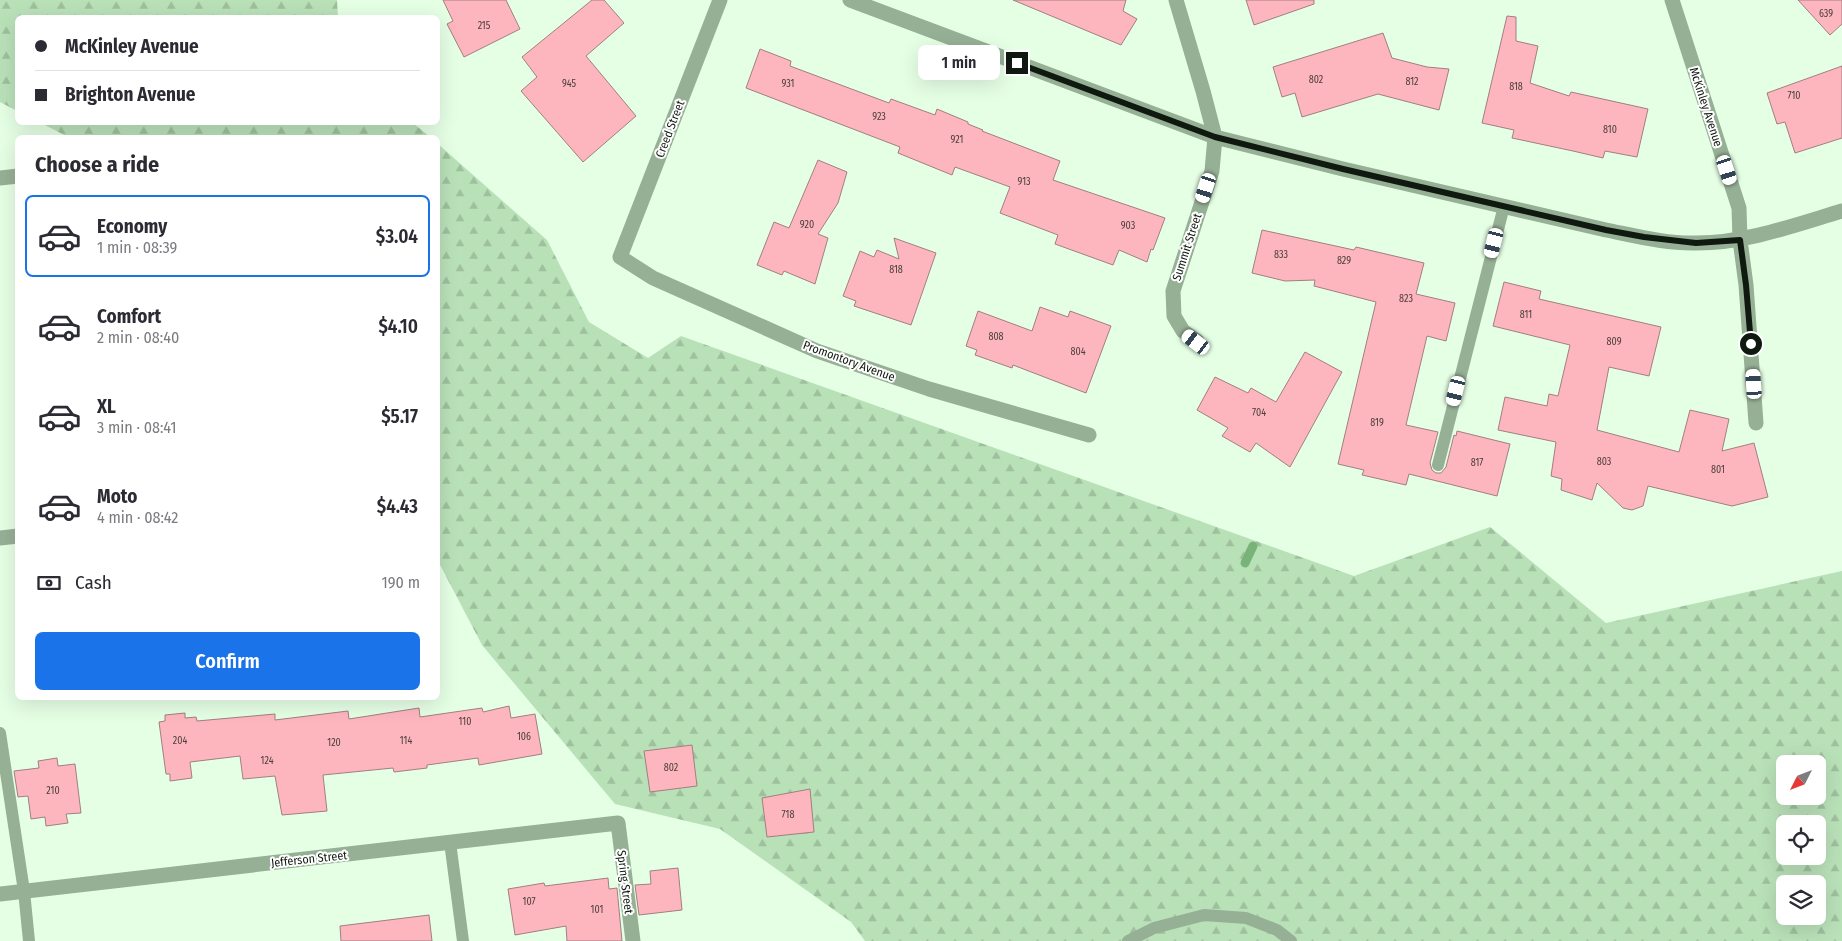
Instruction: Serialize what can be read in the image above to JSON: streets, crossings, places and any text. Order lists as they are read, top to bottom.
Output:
{
  "streets": {
    "street": [
      "McKinley Avenue",
      "Creed Street",
      "Summit Street",
      "Promontory Avenue",
      "Jefferson Street",
      "Spring Street"
    ]
  },
  "crossings": [
    ["Creed Street", "Promontory Avenue"],
    ["Jefferson Street", "Spring Street"]
  ],
  "house_numbers": [
    "639",
    "215",
    "802",
    "812",
    "945",
    "931",
    "818",
    "710",
    "923",
    "810",
    "921",
    "913",
    "920",
    "903",
    "833",
    "829",
    "818",
    "823",
    "811",
    "808",
    "809",
    "804",
    "704",
    "819",
    "803",
    "817",
    "801",
    "110",
    "106",
    "204",
    "114",
    "120",
    "124",
    "802",
    "210",
    "718",
    "107",
    "101"
  ],
  "north": "bottom left",
  "page": {
    "banner": ["McKinley Avenue", "Brighton Avenue"],
    "bubble": "1 min",
    "heading": "Choose a ride",
    "list": [
      {
        "name": "Economy",
        "note": "1 min · 08:39",
        "value": "$3.04"
      },
      {
        "name": "Comfort",
        "note": "2 min · 08:40",
        "value": "$4.10"
      },
      {
        "name": "XL",
        "note": "3 min · 08:41",
        "value": "$5.17"
      },
      {
        "name": "Moto",
        "note": "4 min · 08:42",
        "value": "$4.43"
      }
    ],
    "pay": ["Cash", "190 m"],
    "buttons": "Confirm"
  }
}
